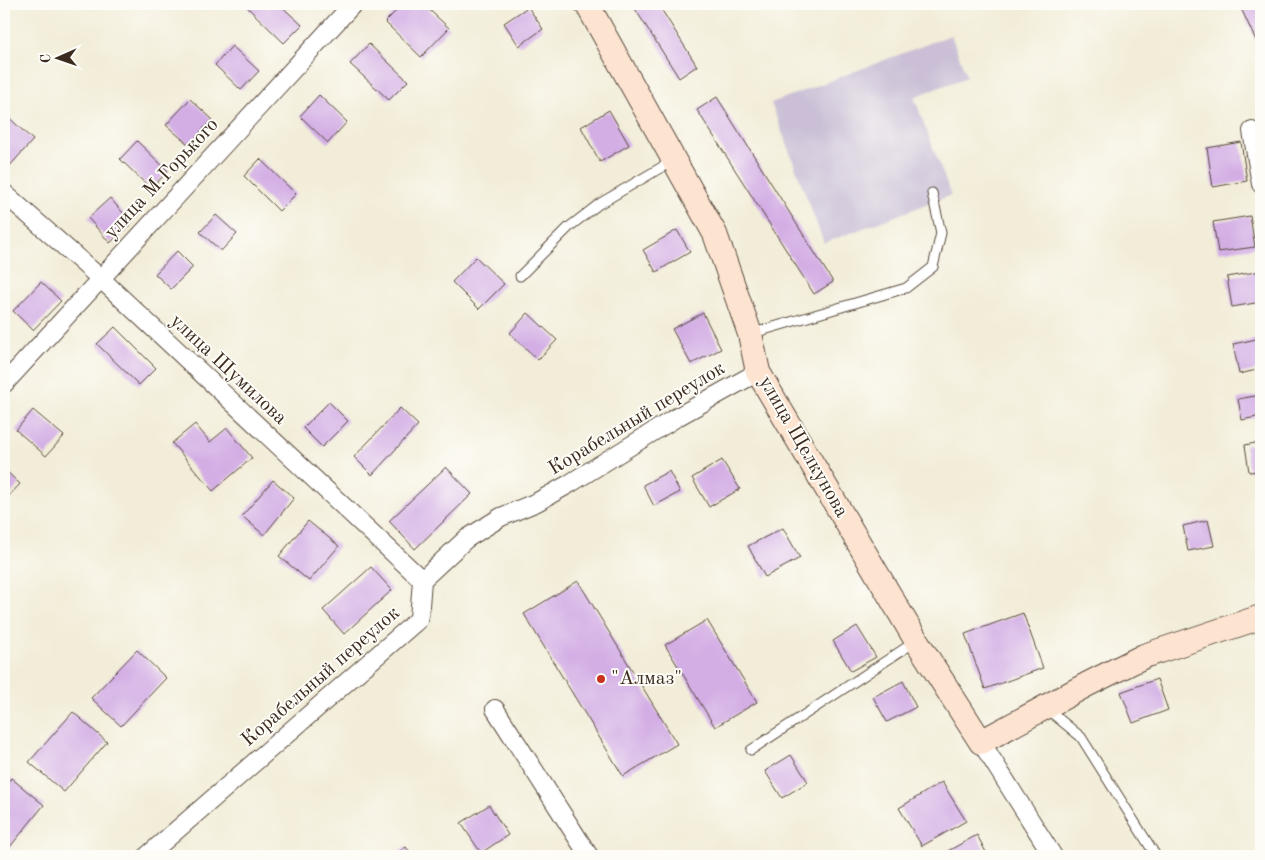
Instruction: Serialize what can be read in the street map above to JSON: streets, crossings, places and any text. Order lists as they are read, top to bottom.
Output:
{
  "streets": {
    "main road": ["улица Щелкунова"],
    "street": ["улица М.Горького", "улица Шумилова", "Корабельный переулок"]
  },
  "crossings": [
    ["улица М.Горького", "улица Шумилова"],
    ["улица Шумилова", "Корабельный переулок"],
    ["Корабельный переулок", "улица Щелкунова"]
  ],
  "places": ["\"Алмаз\""],
  "north": "left"
}
